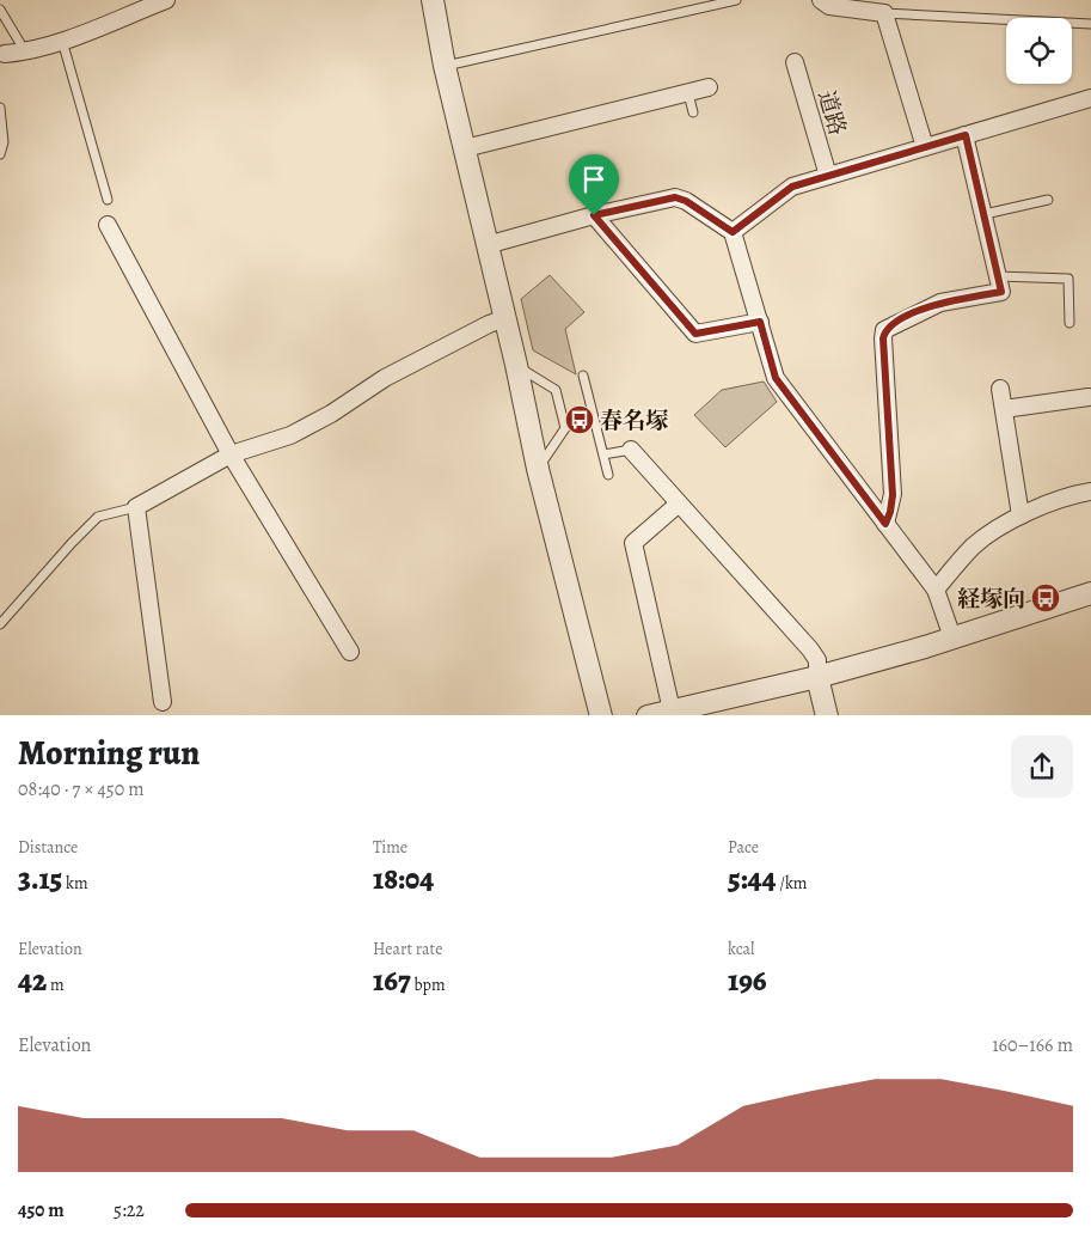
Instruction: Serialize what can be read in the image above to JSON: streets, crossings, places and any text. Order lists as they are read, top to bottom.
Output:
{
  "streets": {
    "street": ["道路"]
  },
  "places": {
    "bus stop": ["春名塚", "経塚向"]
  },
  "page": {
    "heading": ["Morning run", "08:40 · 7 × 450 m"],
    "stats": [
      ["Distance", "3.15 km"],
      ["Time", "18:04"],
      ["Pace", "5:44 /km"],
      ["Elevation", "42 m"],
      ["Heart rate", "167 bpm"],
      ["kcal", "196"]
    ],
    "chart": ["Elevation", "160–166 m"],
    "list": [
      {
        "name": "450 m",
        "note": "5:22"
      }
    ]
  }
}
